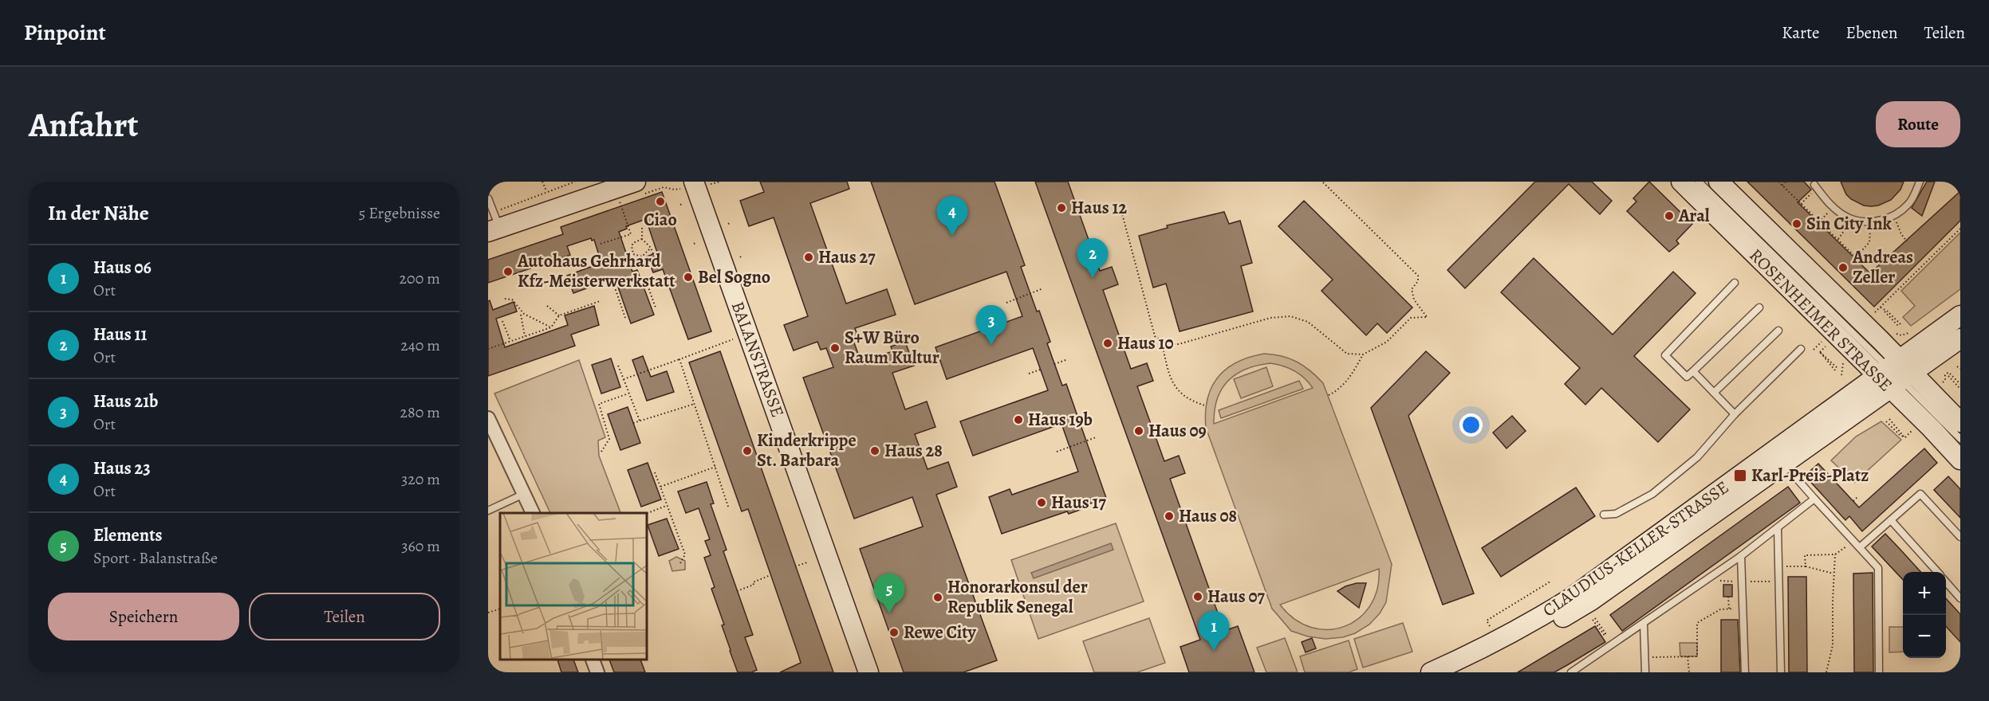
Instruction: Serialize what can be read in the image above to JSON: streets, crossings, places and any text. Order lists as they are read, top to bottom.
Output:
{
  "streets": {
    "main road": ["ROSENHEIMER STRASSE", "BALANSTRASSE", "CLAUDIUS-KELLER-STRASSE"]
  },
  "crossings": [
    ["ROSENHEIMER STRASSE", "CLAUDIUS-KELLER-STRASSE"]
  ],
  "places": {
    "other": [
      "Ciao",
      "Haus 12",
      "Aral",
      "Sin City Ink",
      "Haus 27",
      "Andreas Zeller",
      "Autohaus Gehrhard Kfz-Meisterwerkstatt",
      "Bel Sogno",
      "Haus 10",
      "S+W Büro Raum Kultur",
      "Haus 19b",
      "Haus 09",
      "Kinderkrippe St. Barbara",
      "Haus 28",
      "Haus 17",
      "Haus 08",
      "Haus 07",
      "Honorarkonsul der Republik Senegal",
      "Rewe City"
    ],
    "transit": ["Karl-Preis-Platz"]
  },
  "page": {
    "header": "Pinpoint",
    "nav": ["Karte", "Ebenen", "Teilen"],
    "buttons": [
      "Route",
      ["Speichern", "Teilen"]
    ],
    "title": "Anfahrt",
    "heading": ["In der Nähe", "5 Ergebnisse"],
    "pins": [
      "4",
      "2",
      "3",
      "5",
      "1"
    ],
    "list": [
      {
        "mark": "1",
        "name": "Haus 06",
        "note": "Ort",
        "value": "200 m"
      },
      {
        "mark": "2",
        "name": "Haus 11",
        "note": "Ort",
        "value": "240 m"
      },
      {
        "mark": "3",
        "name": "Haus 21b",
        "note": "Ort",
        "value": "280 m"
      },
      {
        "mark": "4",
        "name": "Haus 23",
        "note": "Ort",
        "value": "320 m"
      },
      {
        "mark": "5",
        "name": "Elements",
        "note": "Sport · Balanstraße",
        "value": "360 m"
      }
    ],
    "map_buttons": ["+", "−"]
  }
}
